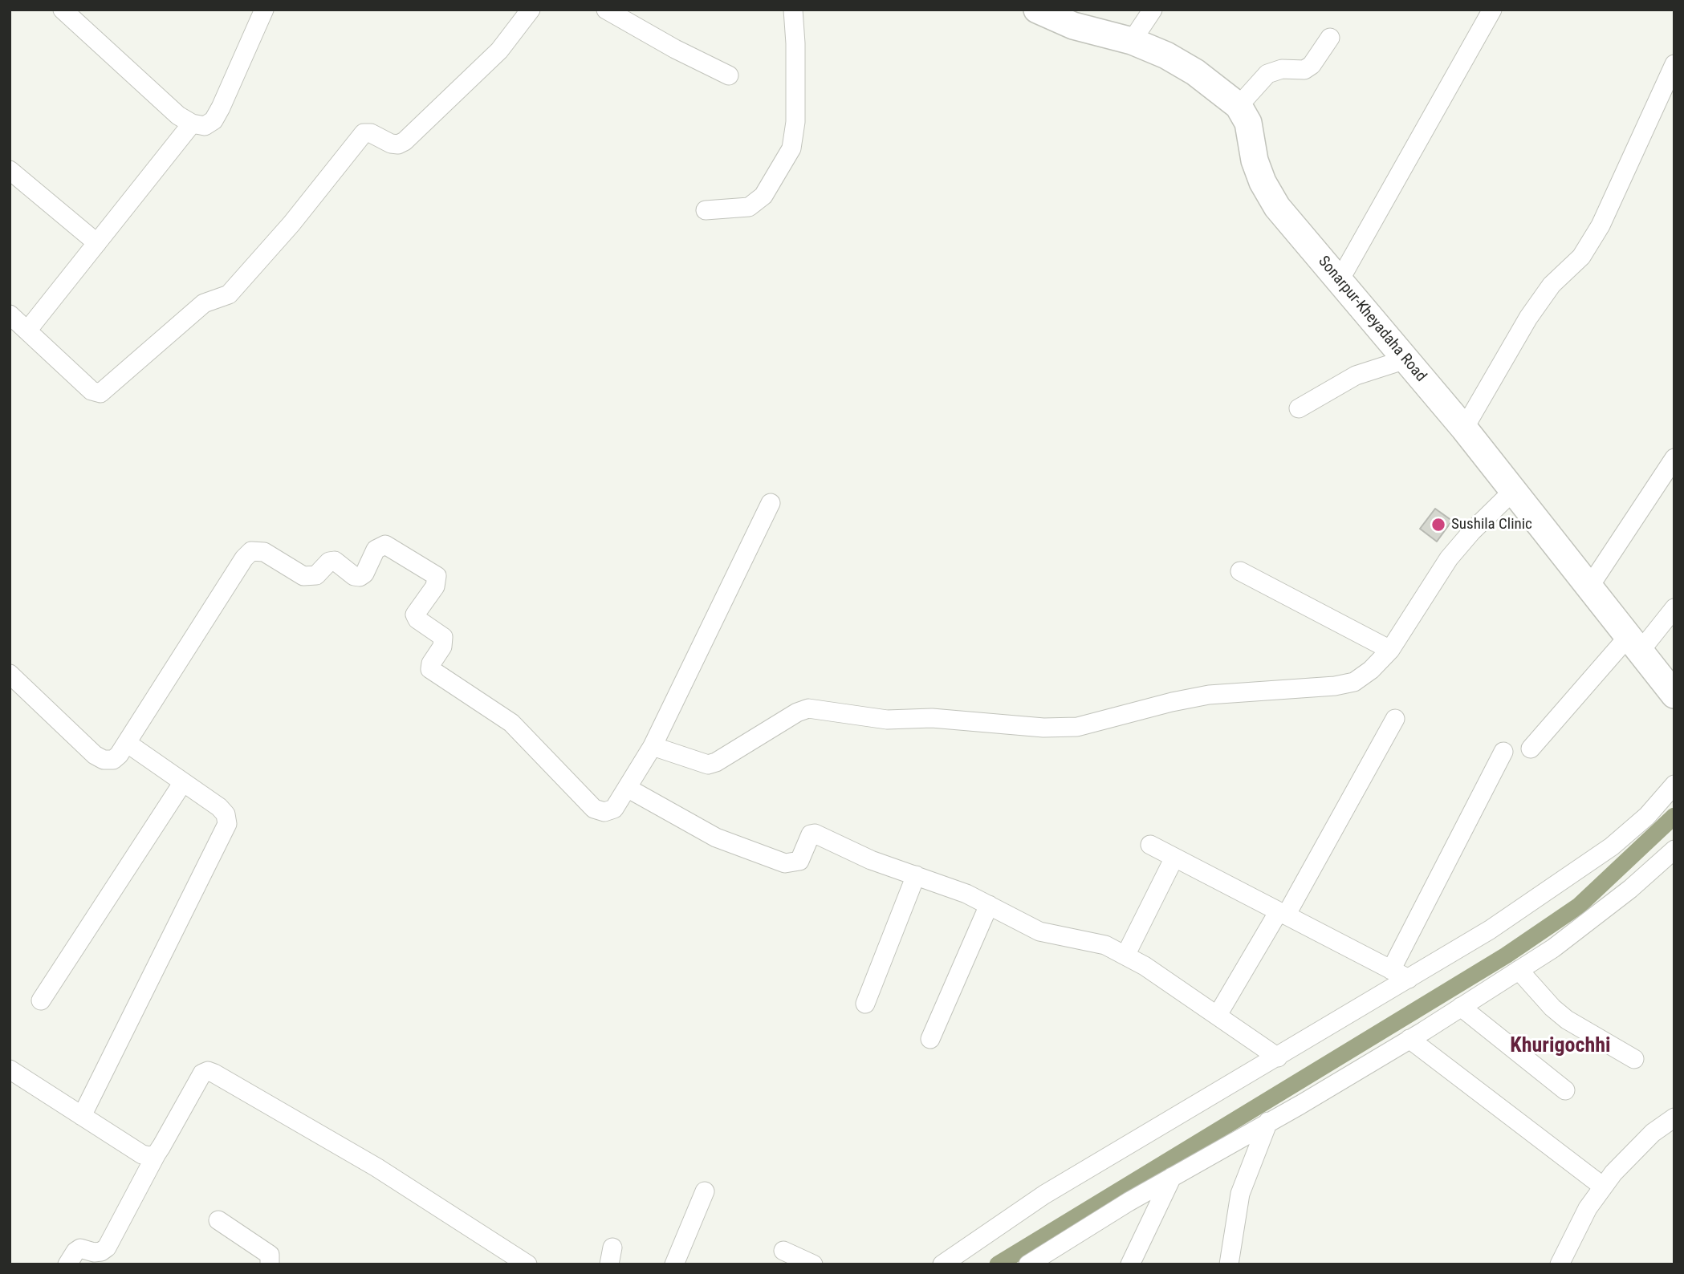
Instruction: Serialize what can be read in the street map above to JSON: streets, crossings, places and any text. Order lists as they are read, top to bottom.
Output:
{
  "streets": {
    "main road": ["Sonarpur-Kheyadaha Road"]
  },
  "districts": ["Khurigochhi"],
  "places": ["Sushila Clinic"]
}
